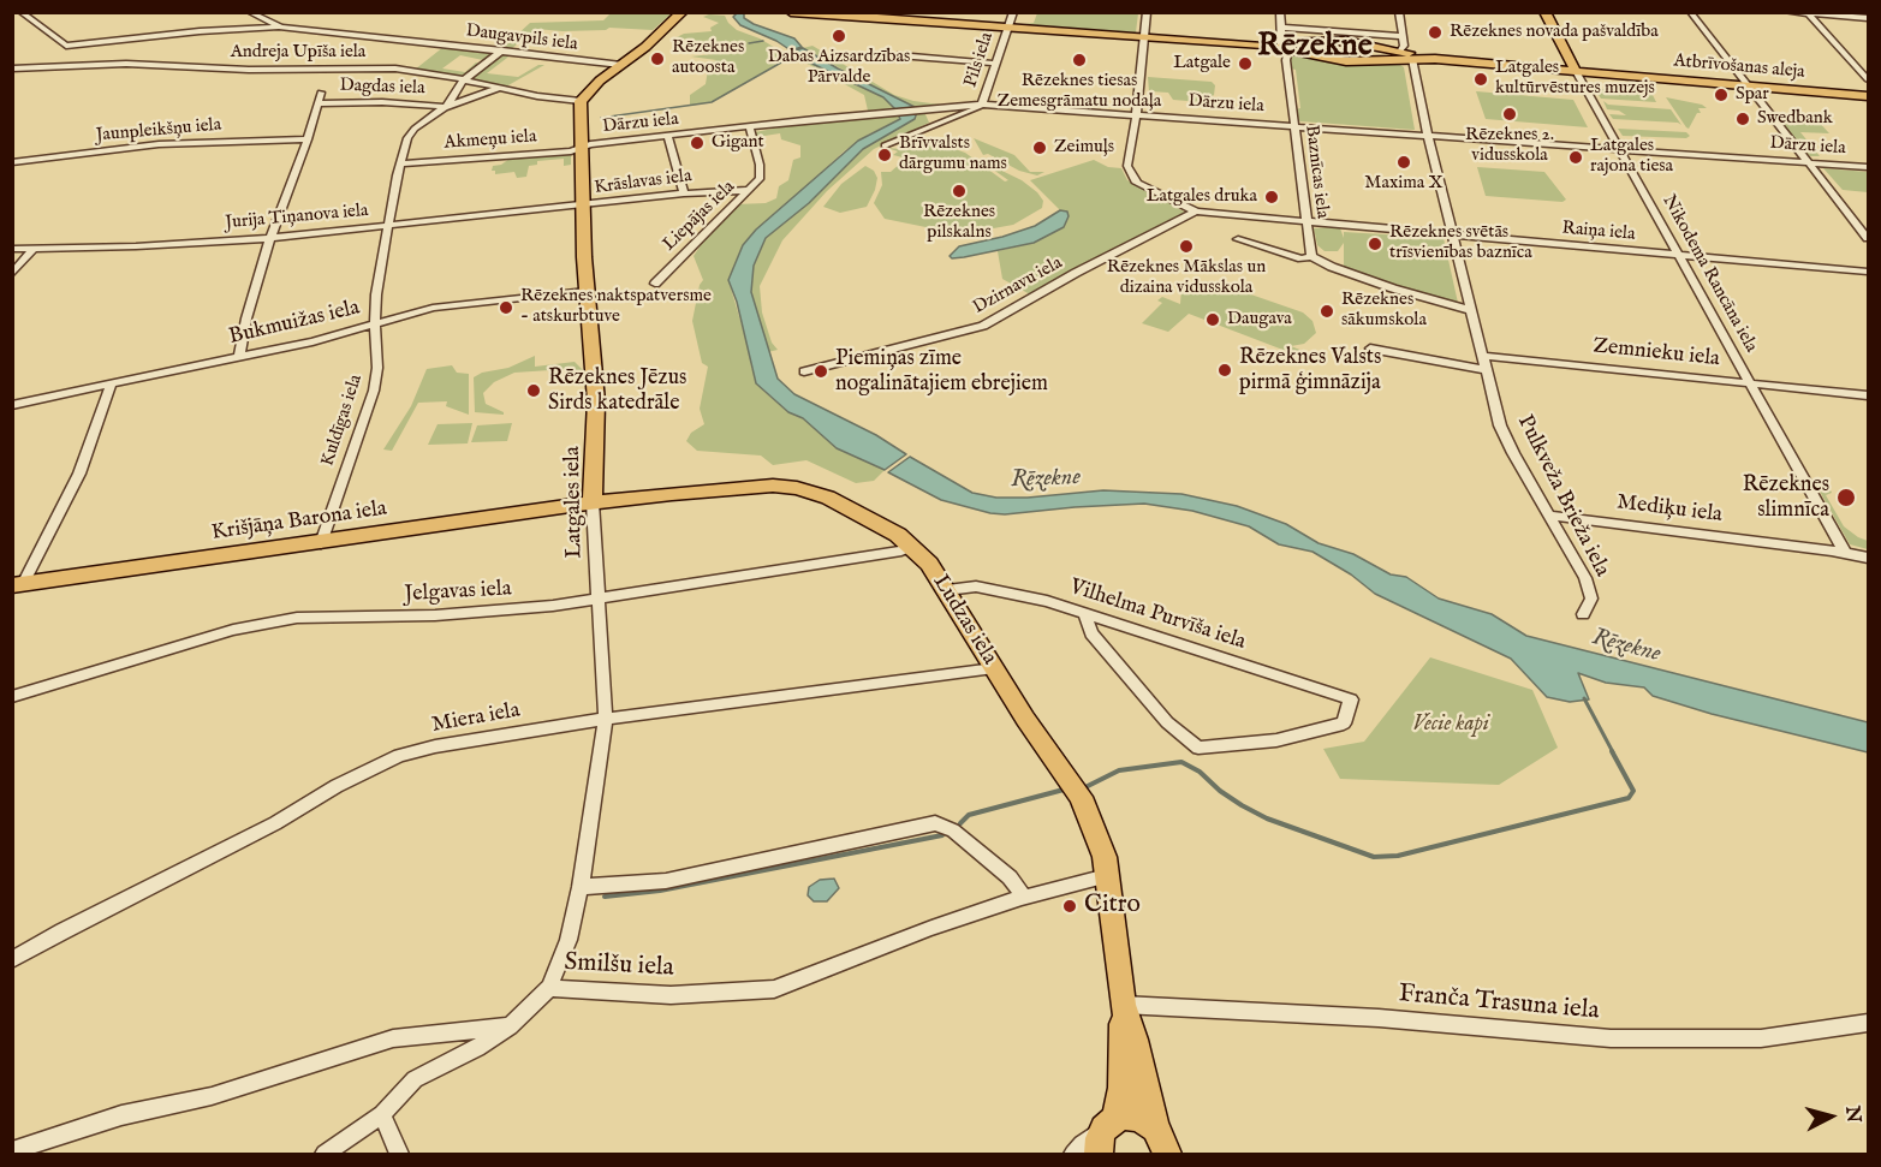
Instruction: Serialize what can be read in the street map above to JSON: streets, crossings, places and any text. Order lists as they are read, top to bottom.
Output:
{
  "streets": {
    "main road": [
      "Atbrīvošanas aleja",
      "Nikodema Rancāna iela",
      "Latgales iela",
      "Krišjāņa Barona iela",
      "Ludzas iela"
    ],
    "street": [
      "Daugavpils iela",
      "Andreja Upīša iela",
      "Pils iela",
      "Dagdas iela",
      "Dārzu iela",
      "Jaunpleikšņu iela",
      "Akmeņu iela",
      "Baznīcas iela",
      "Krāslavas iela",
      "Liepājas iela",
      "Jurija Tiņanova iela",
      "Raiņa iela",
      "Dzirnavu iela",
      "Bukmuižas iela",
      "Zemnieku iela",
      "Kuldīgas iela",
      "Pulkveža Brieža iela",
      "Mediķu iela",
      "Jelgavas iela",
      "Vilhelma Purvīša iela",
      "Miera iela",
      "Smilšu iela",
      "Franča Trasuna iela"
    ]
  },
  "crossings": [
    ["Daugavpils iela", "Kuldīgas iela"],
    ["Andreja Upīša iela", "Kuldīgas iela"],
    ["Andreja Upīša iela", "Latgales iela"],
    ["Pils iela", "Atbrīvošanas aleja"],
    ["Pils iela", "Dārzu iela"],
    ["Atbrīvošanas aleja", "Baznīcas iela"],
    ["Atbrīvošanas aleja", "Nikodema Rancāna iela"],
    ["Atbrīvošanas aleja", "Pulkveža Brieža iela"],
    ["Dagdas iela", "Kuldīgas iela"],
    ["Dārzu iela", "Akmeņu iela"],
    ["Dārzu iela", "Baznīcas iela"],
    ["Dārzu iela", "Liepājas iela"],
    ["Dārzu iela", "Nikodema Rancāna iela"],
    ["Dārzu iela", "Pulkveža Brieža iela"],
    ["Dārzu iela", "Latgales iela"],
    ["Akmeņu iela", "Kuldīgas iela"],
    ["Akmeņu iela", "Latgales iela"],
    ["Baznīcas iela", "Raiņa iela"],
    ["Krāslavas iela", "Liepājas iela"],
    ["Krāslavas iela", "Jurija Tiņanova iela"],
    ["Krāslavas iela", "Latgales iela"],
    ["Jurija Tiņanova iela", "Kuldīgas iela"],
    ["Jurija Tiņanova iela", "Latgales iela"],
    ["Raiņa iela", "Nikodema Rancāna iela"],
    ["Raiņa iela", "Dzirnavu iela"],
    ["Raiņa iela", "Pulkveža Brieža iela"],
    ["Nikodema Rancāna iela", "Zemnieku iela"],
    ["Nikodema Rancāna iela", "Mediķu iela"],
    ["Bukmuižas iela", "Kuldīgas iela"],
    ["Bukmuižas iela", "Latgales iela"],
    ["Zemnieku iela", "Pulkveža Brieža iela"],
    ["Kuldīgas iela", "Krišjāņa Barona iela"],
    ["Pulkveža Brieža iela", "Mediķu iela"],
    ["Latgales iela", "Krišjāņa Barona iela"],
    ["Latgales iela", "Jelgavas iela"],
    ["Latgales iela", "Ludzas iela"],
    ["Latgales iela", "Miera iela"],
    ["Latgales iela", "Smilšu iela"],
    ["Krišjāņa Barona iela", "Ludzas iela"],
    ["Jelgavas iela", "Ludzas iela"],
    ["Vilhelma Purvīša iela", "Ludzas iela"],
    ["Ludzas iela", "Miera iela"],
    ["Ludzas iela", "Smilšu iela"],
    ["Ludzas iela", "Franča Trasuna iela"]
  ],
  "districts": ["Rēzekne"],
  "water": ["Rēzekne"],
  "parks": ["Vecie kapi"],
  "places": [
    "Rēzeknes novada pašvaldība",
    "Dabas Aizsardzības Pārvalde",
    "Rēzeknes autoosta",
    "Rēzeknes tiesas Zemesgrāmatu nodaļa",
    "Latgale",
    "Latgales kultūrvēstures muzejs",
    "Spar",
    "Rēzeknes 2. vidusskola",
    "Swedbank",
    "Gigant",
    "Zeimuļs",
    "Brīvvalsts dārgumu nams",
    "Latgales rajona tiesa",
    "Maxima X",
    "Rēzeknes pilskalns",
    "Latgales druka",
    "Rēzeknes svētās trīsvienības baznīca",
    "Rēzeknes Mākslas un dizaina vidusskola",
    "Rēzeknes naktspatversme - atskurbtuve",
    "Rēzeknes sākumskola",
    "Daugava",
    "Rēzeknes Valsts pirmā ģimnāzija",
    "Piemiņas zīme nogalinātajiem ebrejiem",
    "Rēzeknes Jēzus Sirds katedrāle",
    "Rēzeknes slimnīca",
    "Citro"
  ],
  "north": "right"
}
